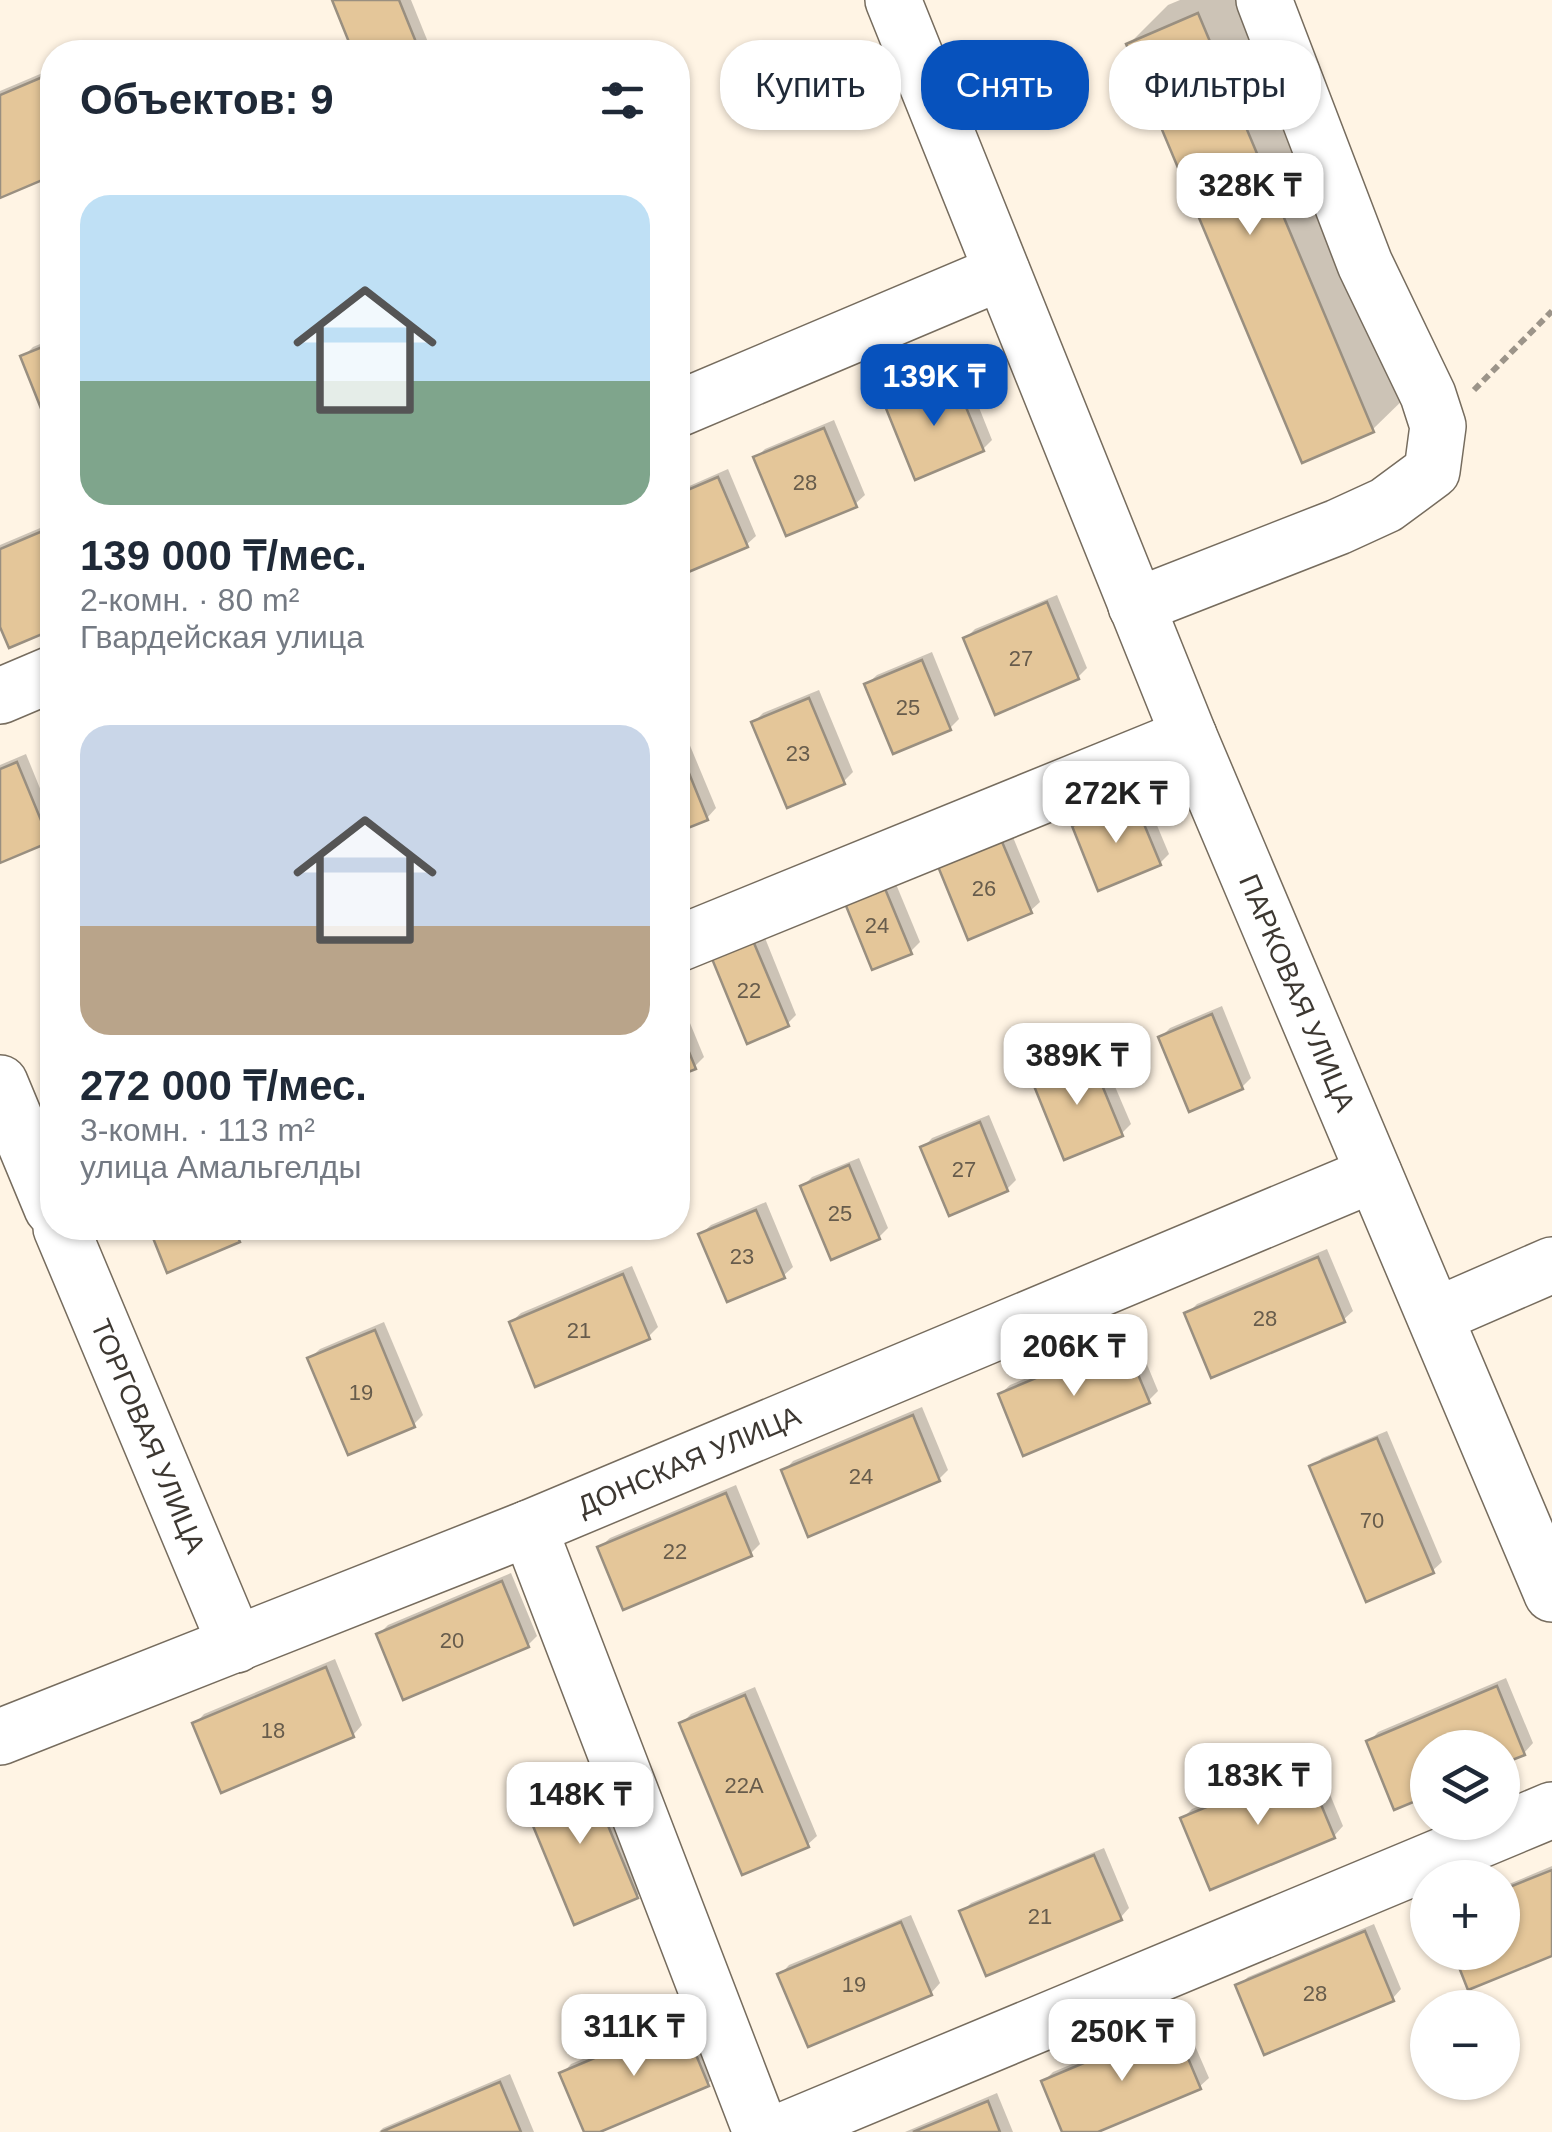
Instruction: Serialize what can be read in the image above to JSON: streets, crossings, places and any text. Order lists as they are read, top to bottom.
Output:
{
  "streets": {
    "street": ["ПАРКОВАЯ УЛИЦА", "ТОРГОВАЯ УЛИЦА", "ДОНСКАЯ УЛИЦА"]
  },
  "crossings": [
    ["ПАРКОВАЯ УЛИЦА", "ДОНСКАЯ УЛИЦА"],
    ["ТОРГОВАЯ УЛИЦА", "ДОНСКАЯ УЛИЦА"]
  ],
  "house_numbers": [
    "28",
    "27",
    "25",
    "23",
    "26",
    "24",
    "22",
    "27",
    "25",
    "23",
    "28",
    "21",
    "19",
    "24",
    "70",
    "22",
    "20",
    "18",
    "22А",
    "21",
    "19",
    "28"
  ],
  "page": {
    "chip": ["Купить", "Снять", "Фильтры"],
    "heading": "Объектов: 9",
    "price": [
      "328K ₸",
      "139K ₸",
      "272K ₸",
      "389K ₸",
      "206K ₸",
      "183K ₸",
      "148K ₸",
      "311K ₸",
      "250K ₸"
    ],
    "list": [
      {
        "name": "139 000 ₸/мес.",
        "note": "2-комн. · 80 m² · Гвардейская улица"
      },
      {
        "name": "272 000 ₸/мес.",
        "note": "3-комн. · 113 m² · улица Амальгелды"
      }
    ],
    "map_buttons": ["+", "−"]
  }
}
